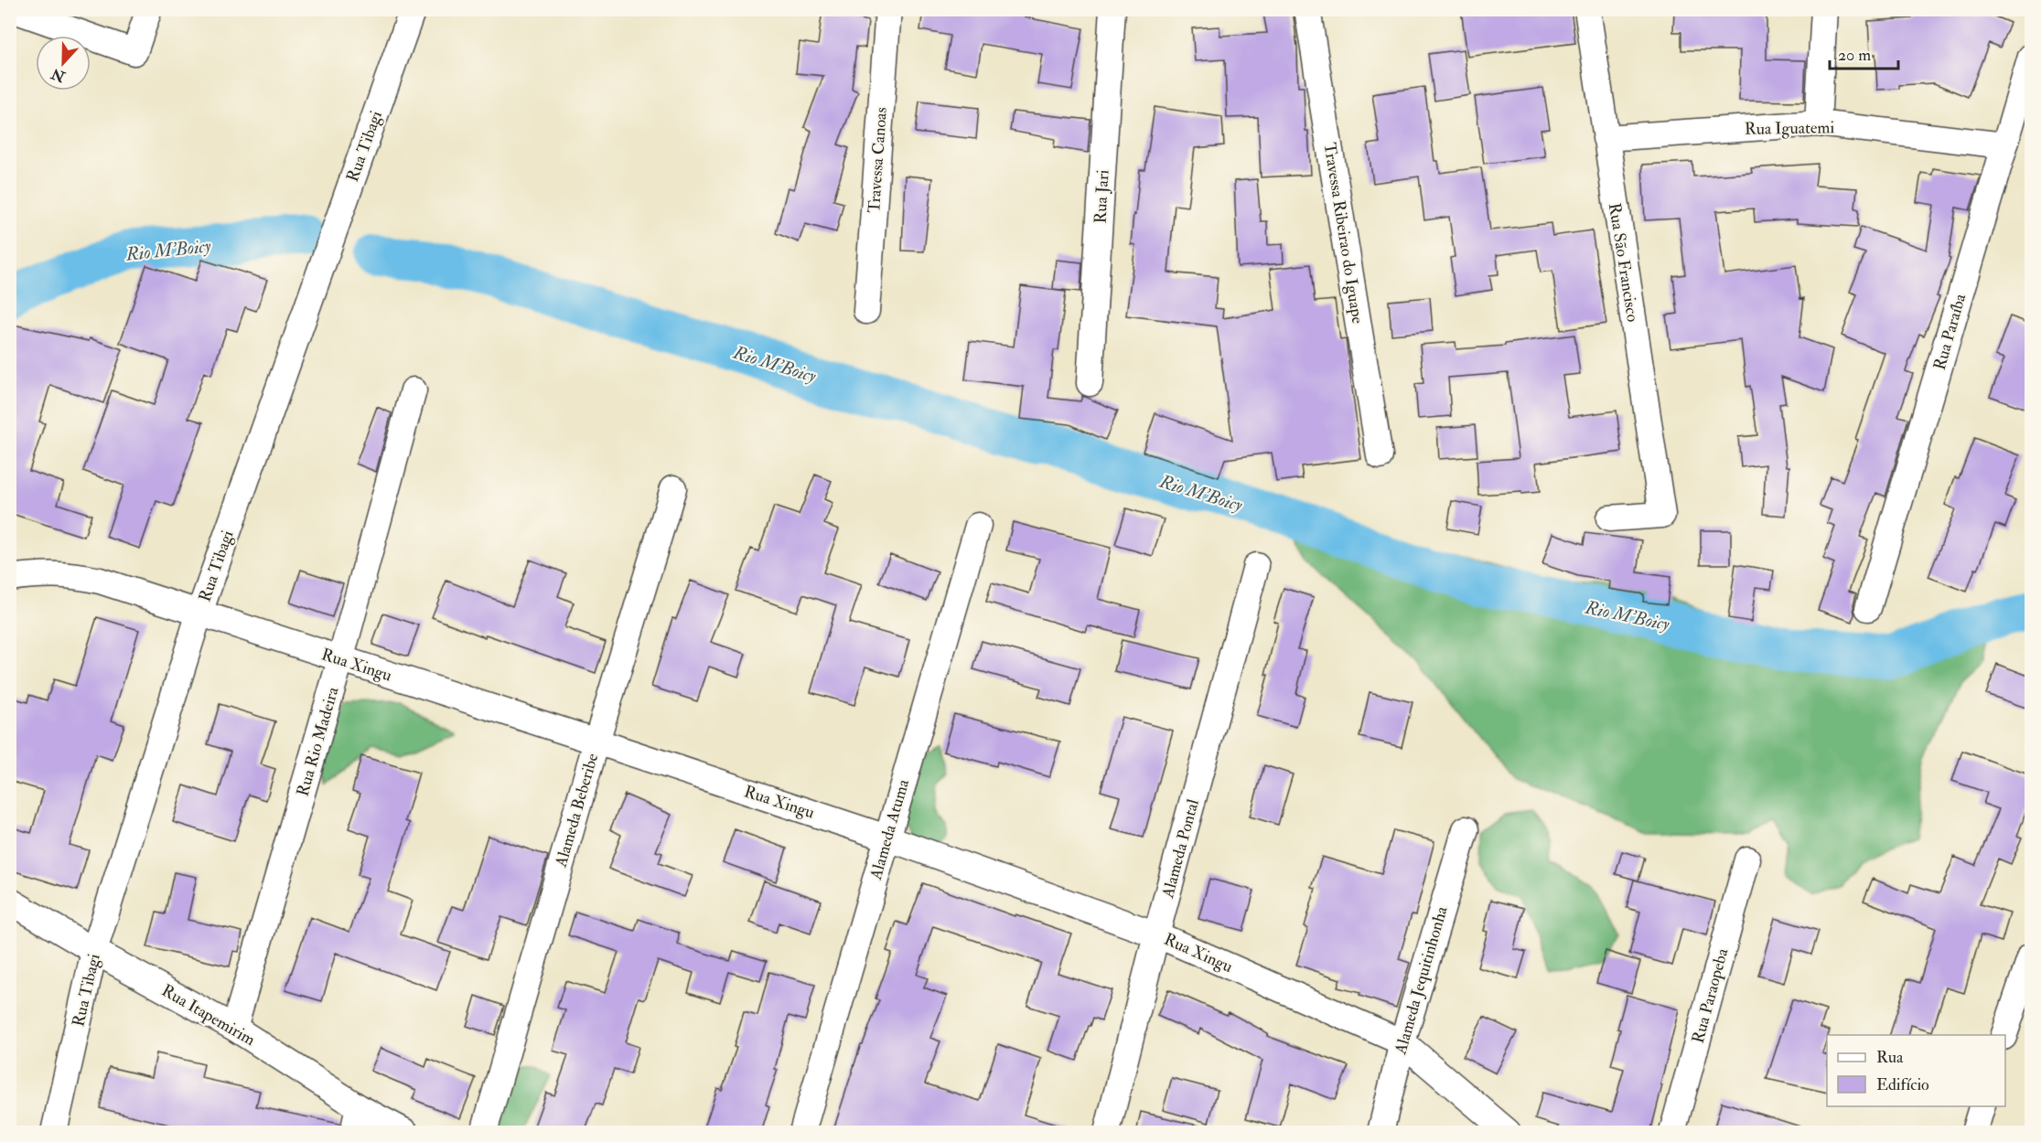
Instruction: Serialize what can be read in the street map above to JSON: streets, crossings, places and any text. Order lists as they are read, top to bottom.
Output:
{
  "streets": {
    "street": [
      "Rua Iguatemi",
      "Rua Tibagi",
      "Travessa Canoas",
      "Rua Jari",
      "Travessa Ribeirao do Iguape",
      "Rua São Francisco",
      "Rua Paraíba",
      "Rua Xingu",
      "Rua Rio Madeira",
      "Alameda Beberibe",
      "Alameda Atuma",
      "Alameda Pontal",
      "Alameda Jequitinhonha",
      "Rua Paraopeba",
      "Rua Itapemirim"
    ]
  },
  "crossings": [
    ["Rua Iguatemi", "Rua São Francisco"],
    ["Rua Iguatemi", "Rua Paraíba"],
    ["Rua Tibagi", "Rua Xingu"],
    ["Rua Tibagi", "Rua Itapemirim"],
    ["Rua Xingu", "Rua Rio Madeira"],
    ["Rua Xingu", "Alameda Beberibe"],
    ["Rua Xingu", "Alameda Atuma"],
    ["Rua Xingu", "Alameda Pontal"],
    ["Rua Xingu", "Alameda Jequitinhonha"],
    ["Rua Rio Madeira", "Rua Itapemirim"]
  ],
  "water": ["Rio M'Boicy"],
  "legend": ["Rua", "Edifício"],
  "scale_bar": "20 m",
  "north": "bottom"
}
